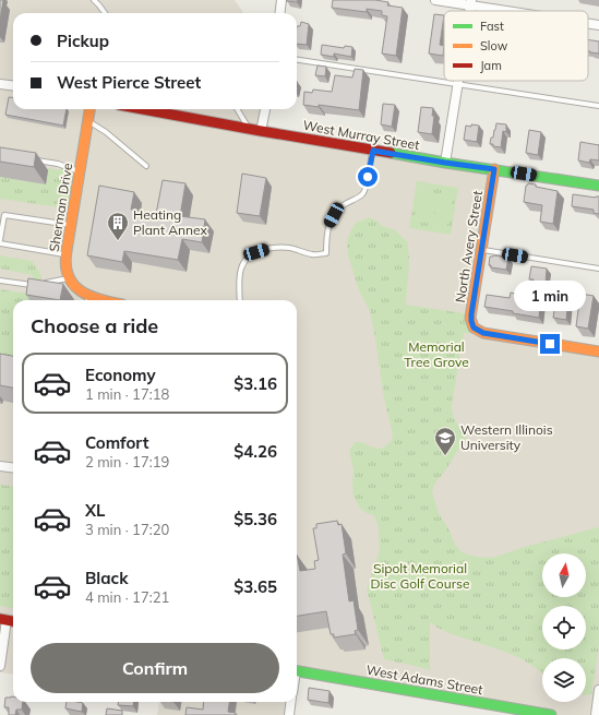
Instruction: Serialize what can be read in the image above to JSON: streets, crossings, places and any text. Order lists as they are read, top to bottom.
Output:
{
  "streets": {
    "street": [
      "West Murray Street",
      "Sherman Drive",
      "North Avery Street",
      "West Adams Street"
    ]
  },
  "crossings": [
    ["West Murray Street", "North Avery Street"]
  ],
  "parks": ["Memorial Tree Grove", "Sipolt Memorial Disc Golf Course"],
  "places": {
    "building": ["Heating Plant Annex"],
    "school or university": ["Western Illinois University"]
  },
  "legend": ["Fast", "Slow", "Jam"],
  "north": "top",
  "page": {
    "banner": ["Pickup", "West Pierce Street"],
    "bubble": "1 min",
    "heading": "Choose a ride",
    "list": [
      {
        "name": "Economy",
        "note": "1 min · 17:18",
        "value": "$3.16"
      },
      {
        "name": "Comfort",
        "note": "2 min · 17:19",
        "value": "$4.26"
      },
      {
        "name": "XL",
        "note": "3 min · 17:20",
        "value": "$5.36"
      },
      {
        "name": "Black",
        "note": "4 min · 17:21",
        "value": "$3.65"
      }
    ],
    "buttons": "Confirm"
  }
}
